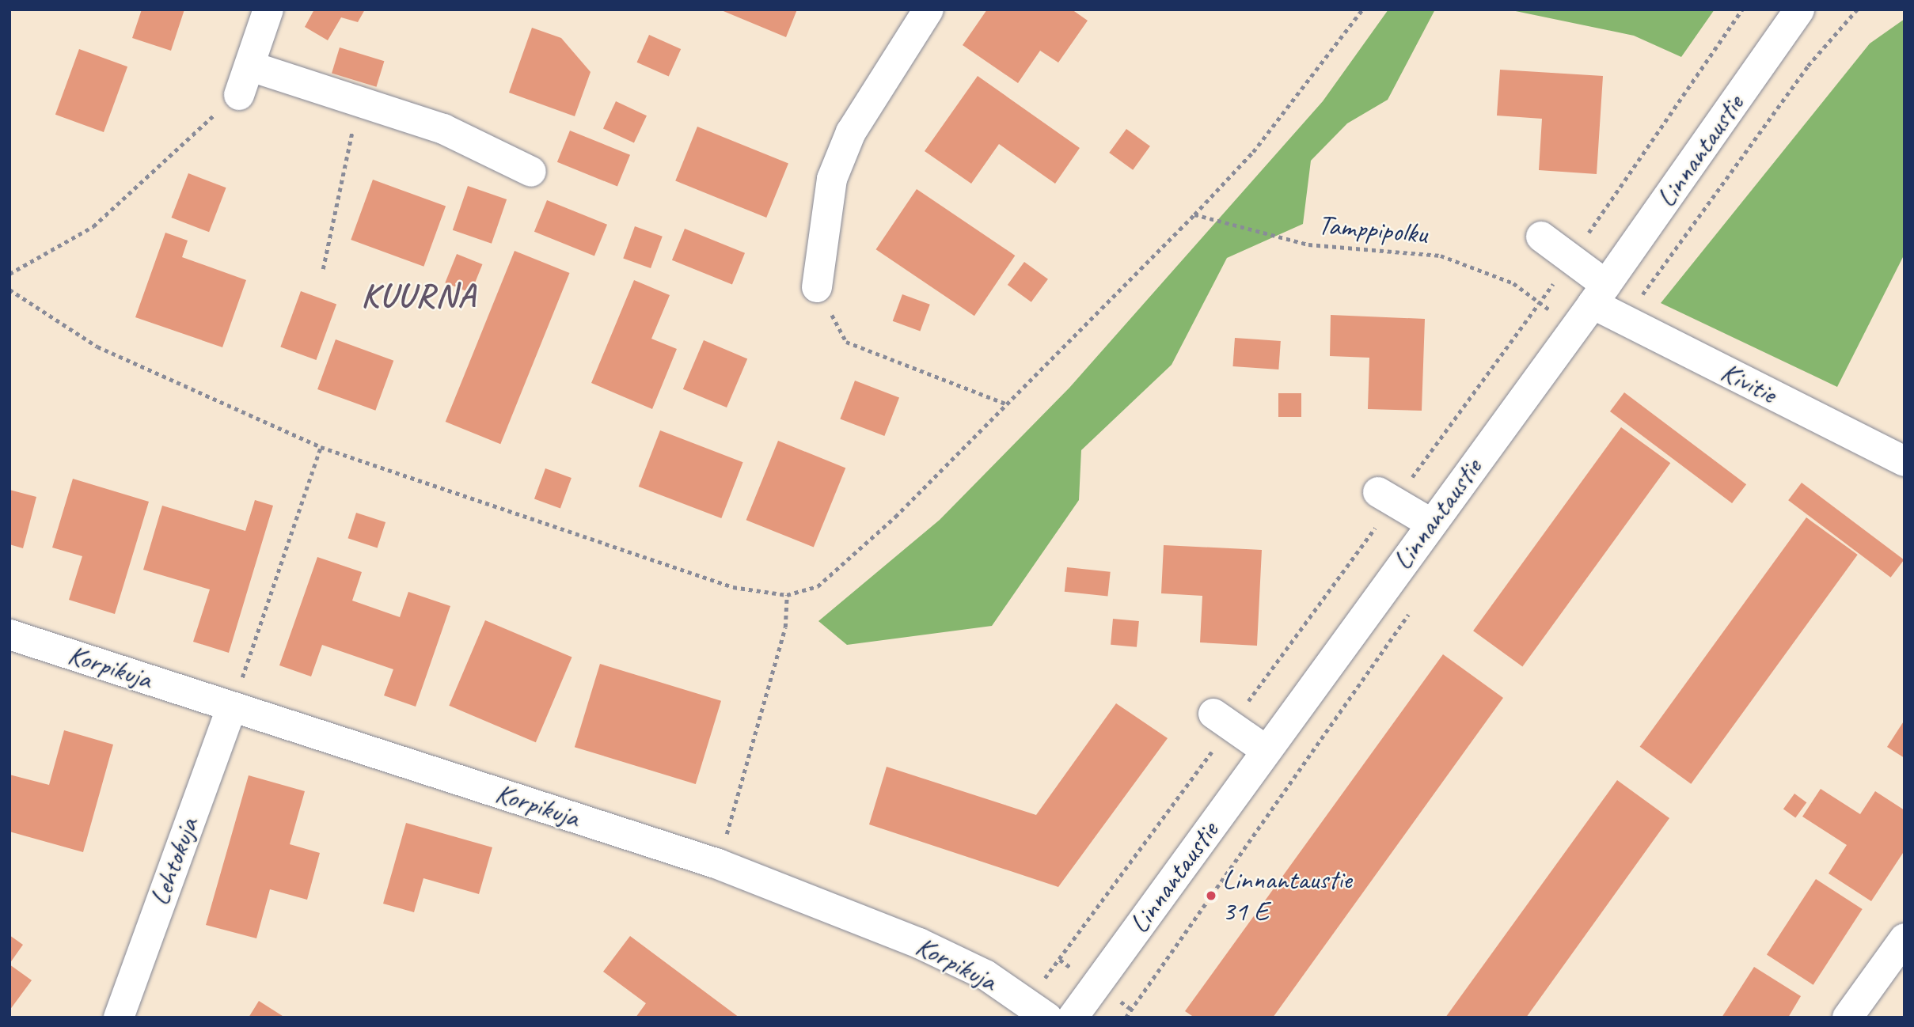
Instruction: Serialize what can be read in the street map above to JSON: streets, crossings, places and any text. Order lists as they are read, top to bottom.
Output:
{
  "streets": {
    "street": [
      "Linnantaustie",
      "Kivitie",
      "Korpikuja",
      "Lehtokuja"
    ],
    "path": ["Tamppipolku"]
  },
  "crossings": [
    ["Linnantaustie", "Kivitie"],
    ["Korpikuja", "Lehtokuja"]
  ],
  "districts": ["KUURNA"],
  "places": ["Linnantaustie 31 E"]
}
